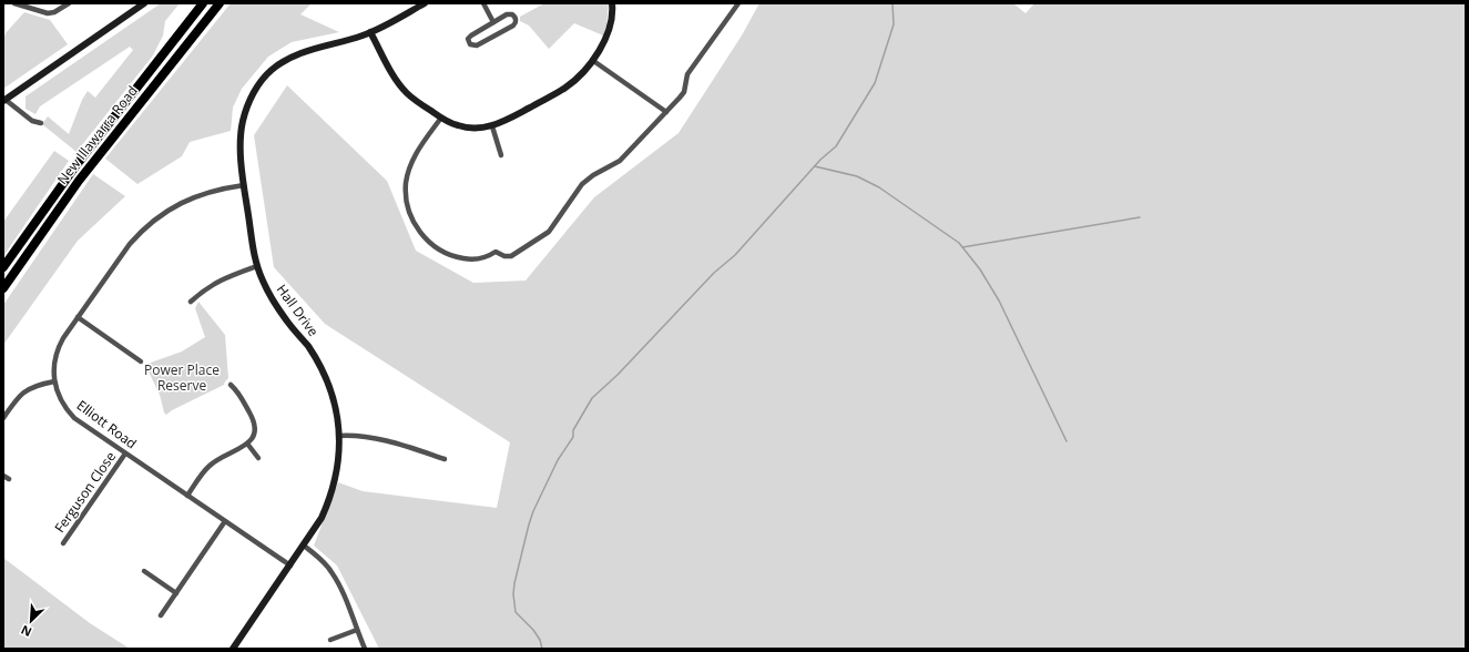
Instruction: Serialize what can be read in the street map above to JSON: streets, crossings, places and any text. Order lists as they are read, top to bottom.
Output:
{
  "streets": {
    "highway": ["New Illawarra Road"],
    "street": ["Hall Drive", "Elliott Road", "Ferguson Close"]
  },
  "crossings": [
    ["Hall Drive", "Elliott Road"],
    ["Elliott Road", "Ferguson Close"]
  ],
  "parks": ["Power Place Reserve"],
  "north": "bottom left"
}
